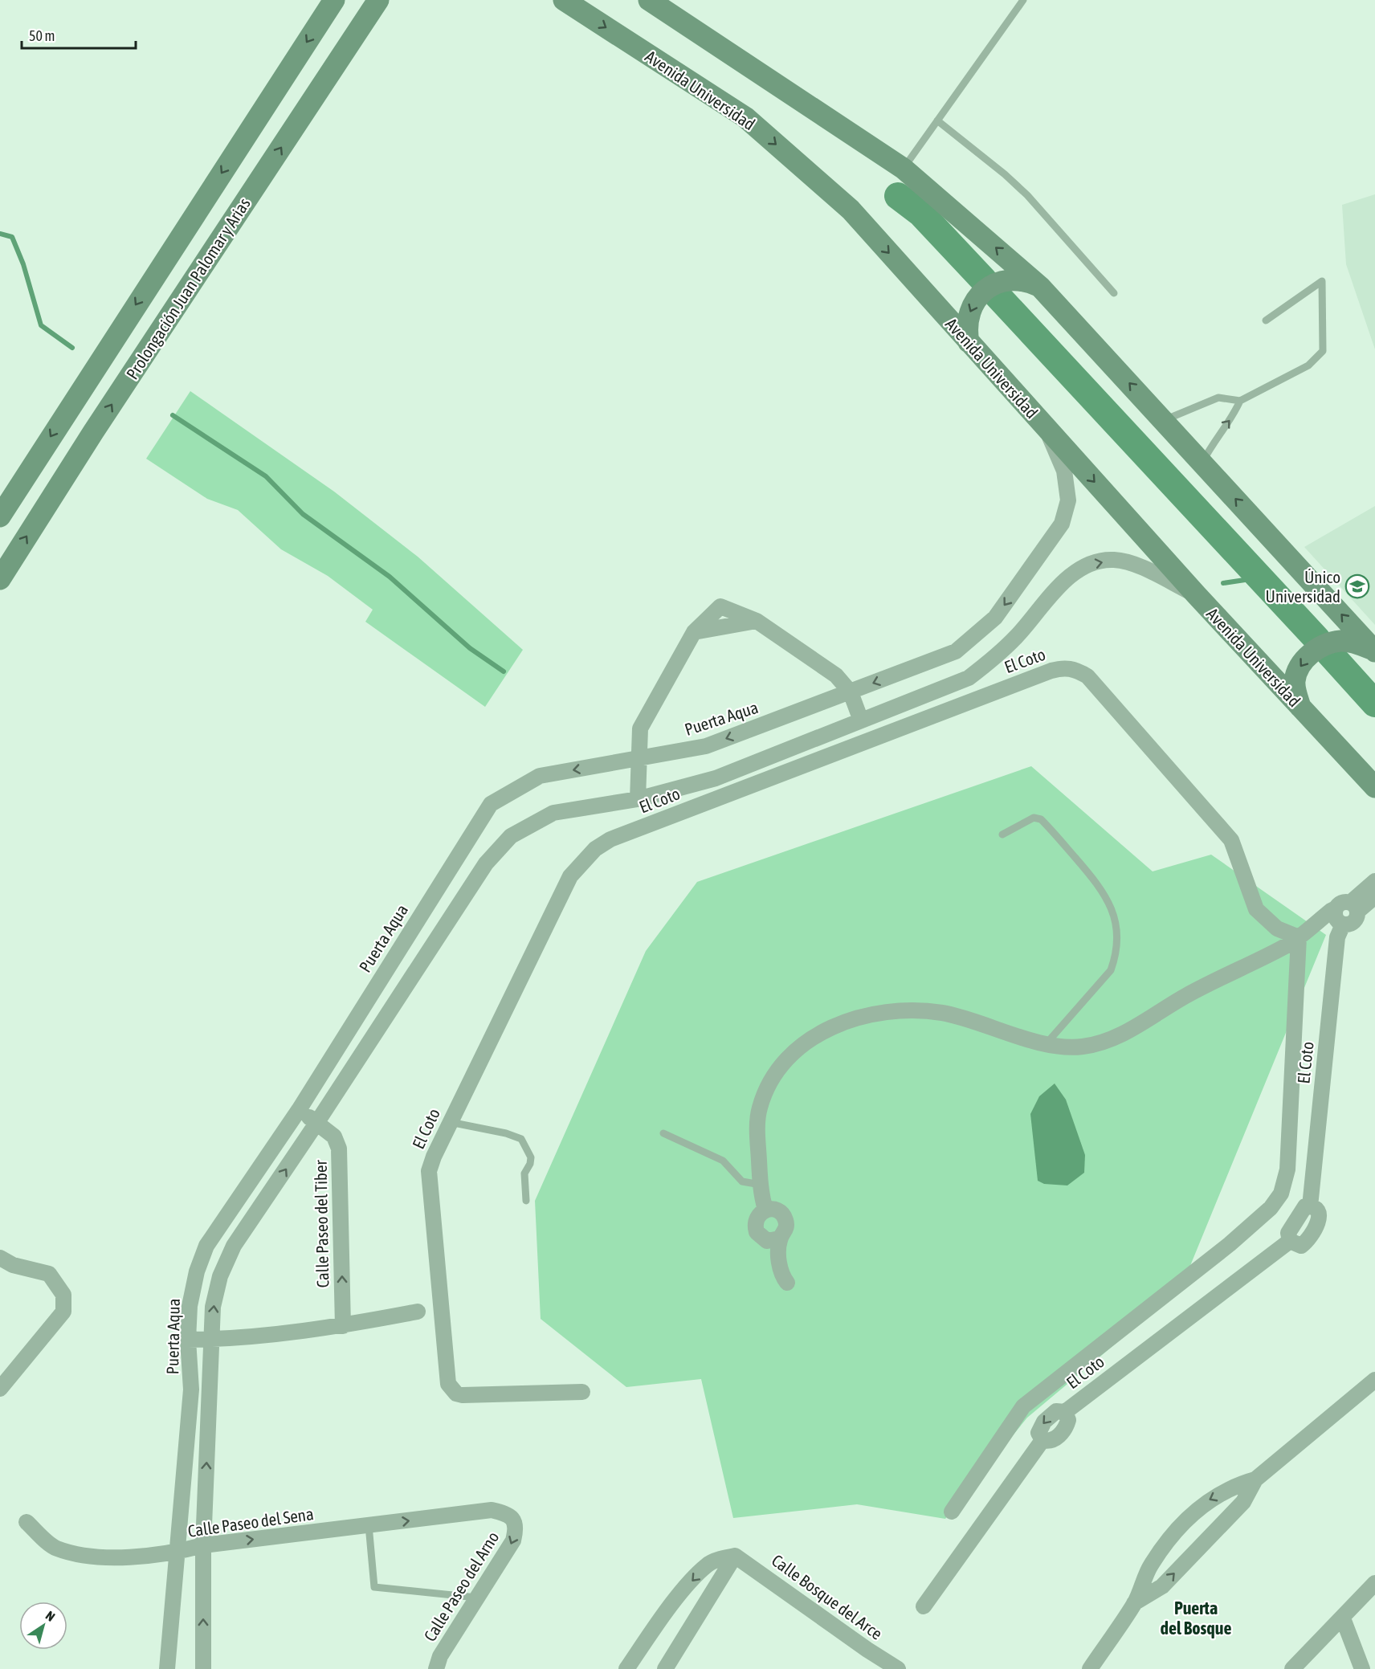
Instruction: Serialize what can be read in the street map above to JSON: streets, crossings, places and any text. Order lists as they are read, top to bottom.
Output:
{
  "streets": {
    "main road": ["Avenida Universidad", "Prolongación Juan Palomar y Arias"],
    "street": [
      "El Coto",
      "Puerta Aqua",
      "Calle Paseo del Tiber",
      "Calle Paseo del Sena",
      "Calle Paseo del Arno",
      "Calle Bosque del Arce"
    ]
  },
  "crossings": [
    ["Avenida Universidad", "Puerta Aqua"],
    ["Puerta Aqua", "Calle Paseo del Tiber"],
    ["Puerta Aqua", "Calle Paseo del Sena"],
    ["Calle Paseo del Sena", "Calle Paseo del Arno"]
  ],
  "one_way": ["Calle Paseo del Tiber", "Calle Paseo del Sena"],
  "districts": ["Puerta del Bosque"],
  "places": {
    "school or university": ["Único Universidad"]
  },
  "scale_bar": "50 m",
  "north": "top right"
}
